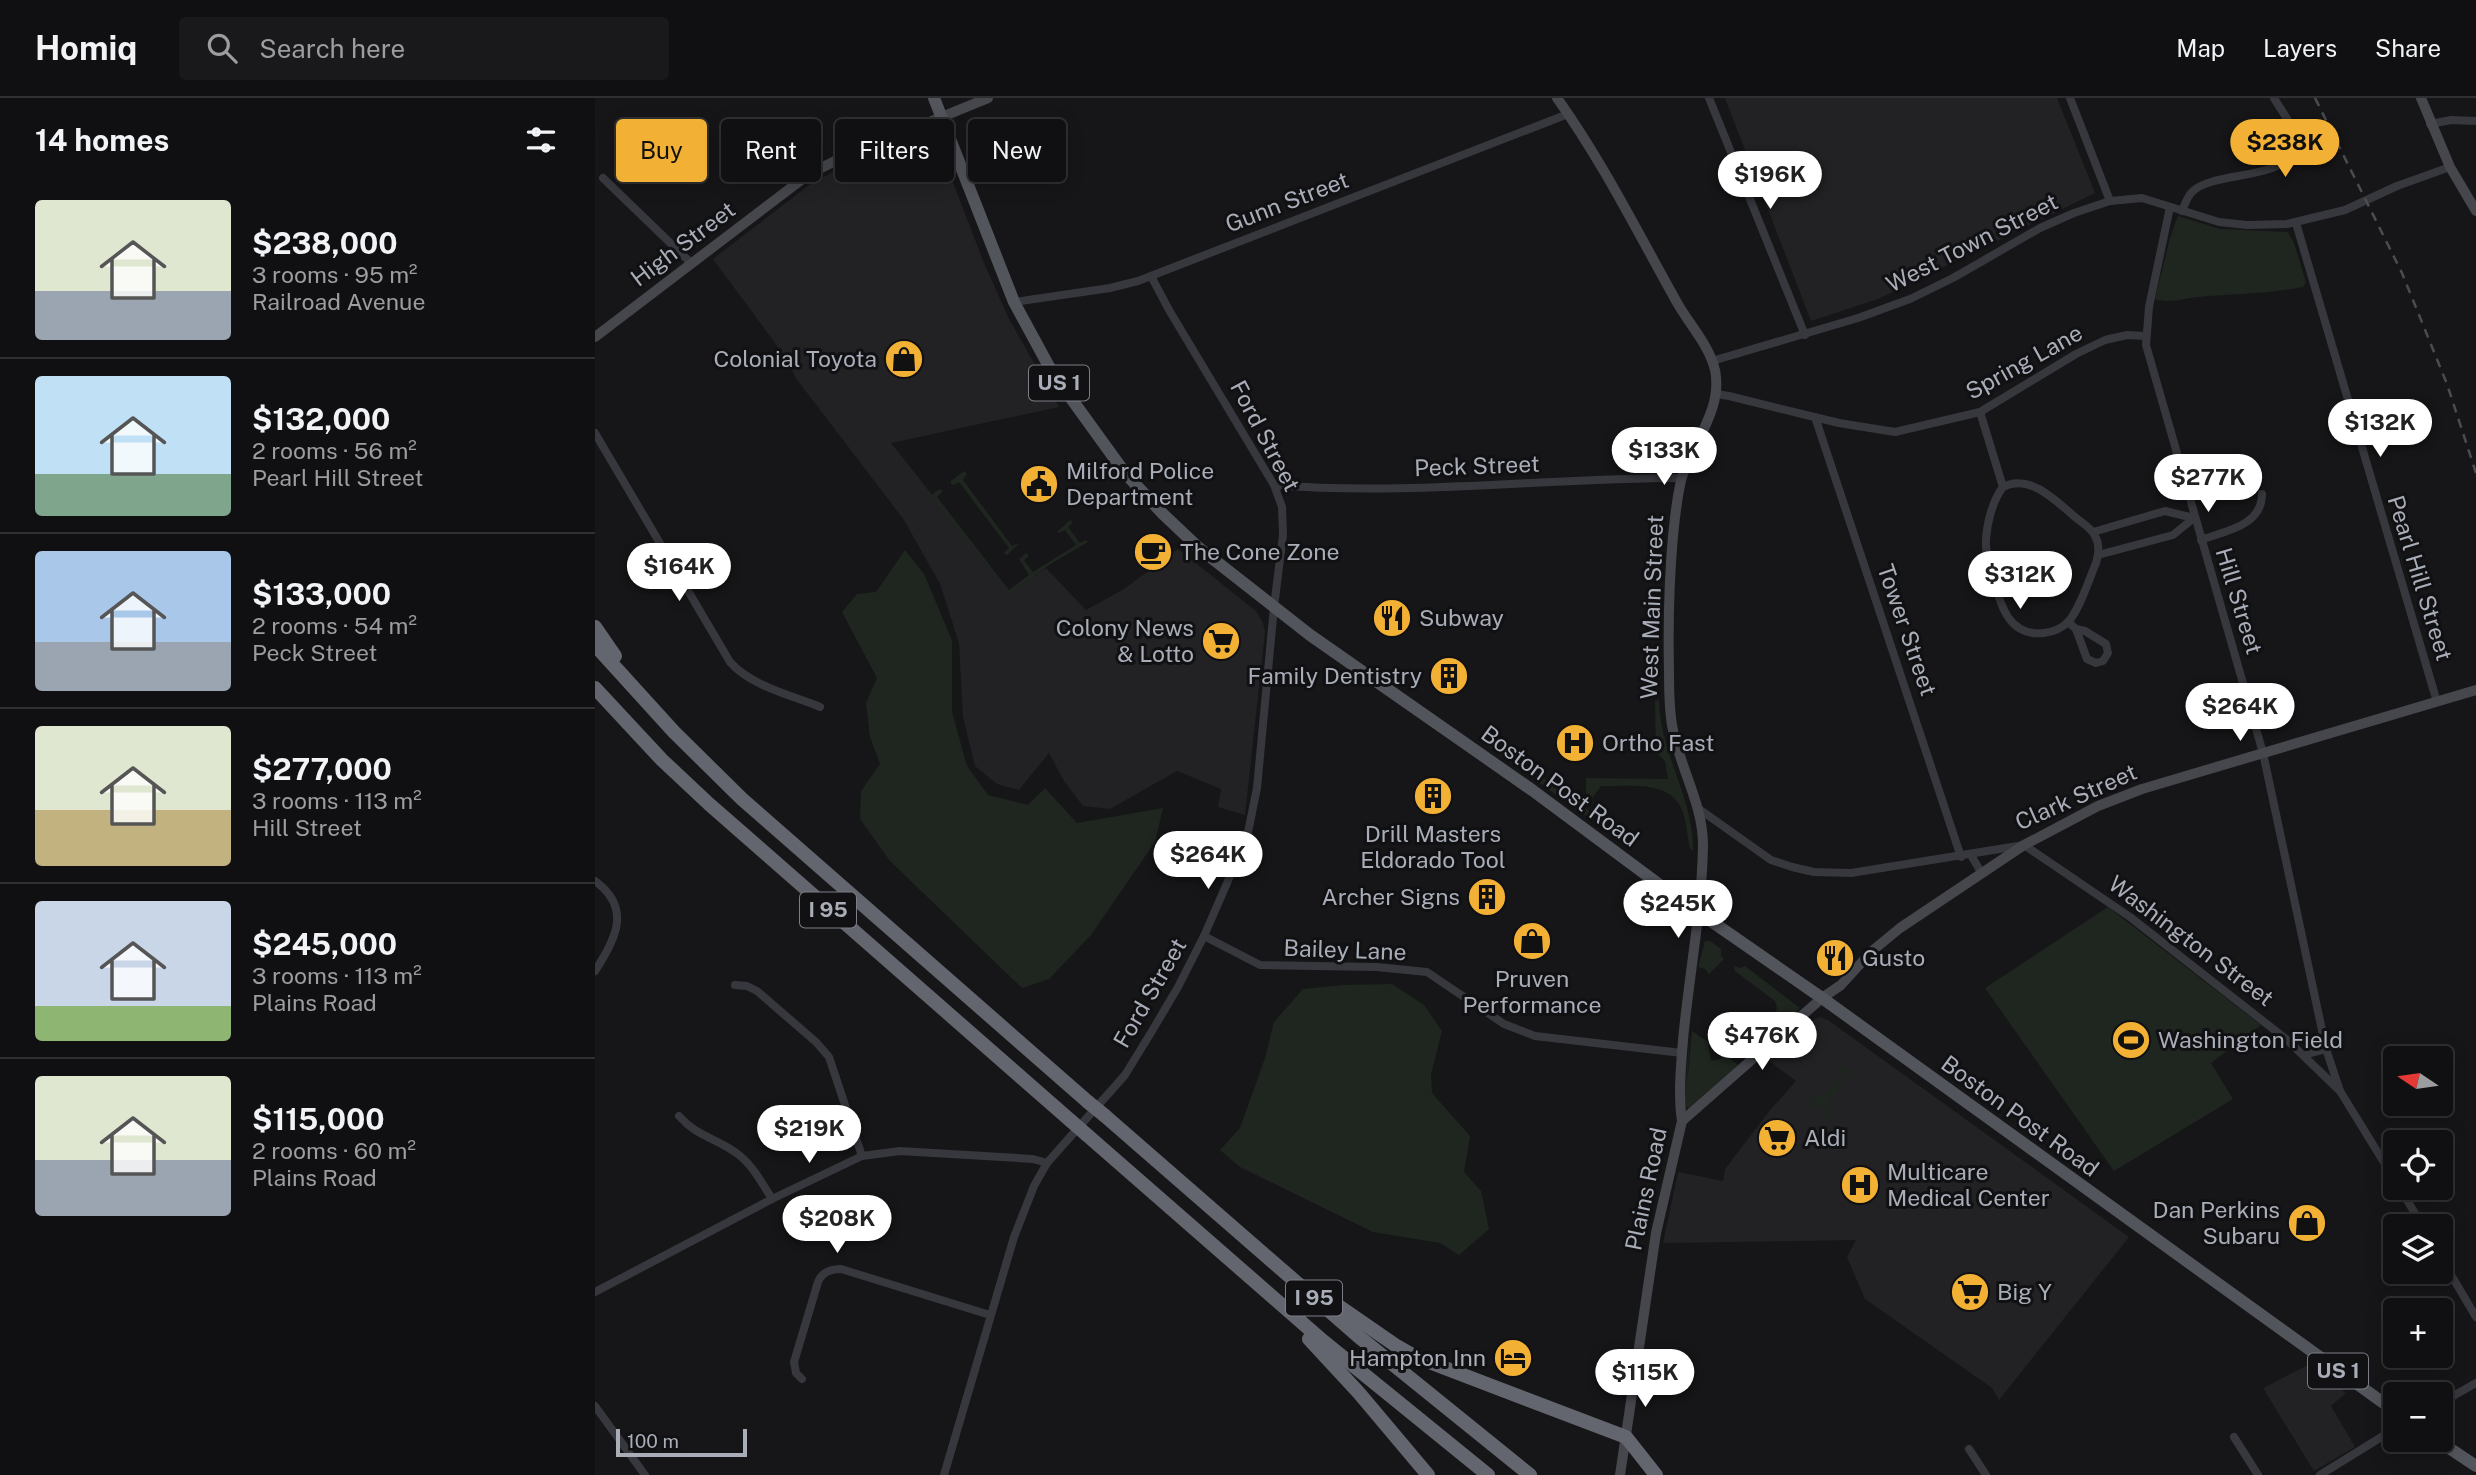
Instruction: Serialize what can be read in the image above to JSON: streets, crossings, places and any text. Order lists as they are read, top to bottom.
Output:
{
  "streets": {
    "highway": ["I 95"],
    "main road": [
      "High Street",
      "US 1",
      "West Main Street",
      "Boston Post Road",
      "Clark Street",
      "Plains Road"
    ],
    "street": [
      "Gunn Street",
      "West Town Street",
      "Spring Lane",
      "Ford Street",
      "Peck Street",
      "Pearl Hill Street",
      "Hill Street",
      "Tower Street",
      "Washington Street",
      "Bailey Lane"
    ]
  },
  "crossings": [
    ["Gunn Street", "Ford Street"],
    ["Gunn Street", "West Main Street"],
    ["Gunn Street", "Boston Post Road"],
    ["West Town Street", "Pearl Hill Street"],
    ["West Town Street", "Hill Street"],
    ["West Town Street", "West Main Street"],
    ["High Street", "Boston Post Road"],
    ["Spring Lane", "Hill Street"],
    ["Spring Lane", "West Main Street"],
    ["Spring Lane", "Tower Street"],
    ["Ford Street", "Peck Street"],
    ["Ford Street", "Boston Post Road"],
    ["Ford Street", "Bailey Lane"],
    ["Peck Street", "West Main Street"],
    ["Pearl Hill Street", "Clark Street"],
    ["Hill Street", "Clark Street"],
    ["Hill Street", "Washington Street"],
    ["West Main Street", "Boston Post Road"],
    ["West Main Street", "Clark Street"],
    ["West Main Street", "Plains Road"],
    ["Tower Street", "Clark Street"],
    ["Boston Post Road", "Plains Road"],
    ["Clark Street", "Washington Street"],
    ["Bailey Lane", "Plains Road"]
  ],
  "places": {
    "shop": ["Colonial Toyota", "Pruven Performance", "Dan Perkins Subaru"],
    "public building": ["Milford Police Department"],
    "cafe": ["The Cone Zone"],
    "restaurant": ["Subway", "Gusto"],
    "supermarket": ["Colony News & Lotto", "Aldi", "Big Y"],
    "building": ["Family Dentistry", "Drill Masters Eldorado Tool", "Archer Signs"],
    "hospital": ["Ortho Fast", "Multicare Medical Center"],
    "sports": ["Washington Field"],
    "hotel": ["Hampton Inn"]
  },
  "scale_bar": "100 m",
  "north": "left",
  "page": {
    "header": "Homiq",
    "search": "Search here",
    "nav": ["Map", "Layers", "Share"],
    "heading": "14 homes",
    "price": [
      "$238K",
      "$196K",
      "$132K",
      "$133K",
      "$277K",
      "$164K",
      "$312K",
      "$264K",
      "$264K",
      "$245K",
      "$476K",
      "$219K",
      "$208K",
      "$115K"
    ],
    "chip": [
      "Buy",
      "Rent",
      "Filters",
      "New"
    ],
    "list": [
      {
        "name": "$238,000",
        "note": "3 rooms · 95 m² · Railroad Avenue"
      },
      {
        "name": "$132,000",
        "note": "2 rooms · 56 m² · Pearl Hill Street"
      },
      {
        "name": "$133,000",
        "note": "2 rooms · 54 m² · Peck Street"
      },
      {
        "name": "$277,000",
        "note": "3 rooms · 113 m² · Hill Street"
      },
      {
        "name": "$245,000",
        "note": "3 rooms · 113 m² · Plains Road"
      },
      {
        "name": "$115,000",
        "note": "2 rooms · 60 m² · Plains Road"
      }
    ],
    "map_buttons": ["+", "−"],
    "scale": "100 m"
  }
}
